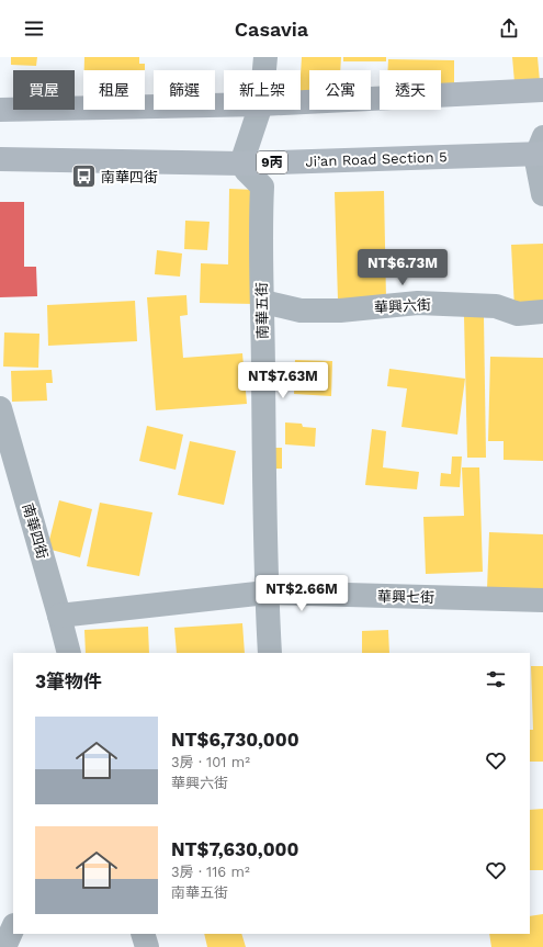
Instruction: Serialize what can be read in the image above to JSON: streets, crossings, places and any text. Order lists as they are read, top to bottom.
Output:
{
  "streets": {
    "main road": ["Ji’an Road Section 5", "9丙"],
    "street": [
      "華興六街",
      "南華五街",
      "南華四街",
      "華興七街"
    ]
  },
  "crossings": [
    ["Ji’an Road Section 5", "南華五街"],
    ["華興六街", "南華五街"],
    ["南華五街", "華興七街"],
    ["南華四街", "華興七街"]
  ],
  "places": {
    "bus stop": ["南華四街"]
  },
  "page": {
    "header": "Casavia",
    "chip": [
      "買屋",
      "租屋",
      "篩選",
      "新上架",
      "公寓",
      "透天"
    ],
    "price": ["NT$6.73M", "NT$7.63M", "NT$2.66M"],
    "heading": "3筆物件",
    "list": [
      {
        "name": "NT$6,730,000",
        "note": "3房 · 101 m² · 華興六街"
      },
      {
        "name": "NT$7,630,000",
        "note": "3房 · 116 m² · 南華五街"
      }
    ]
  }
}
